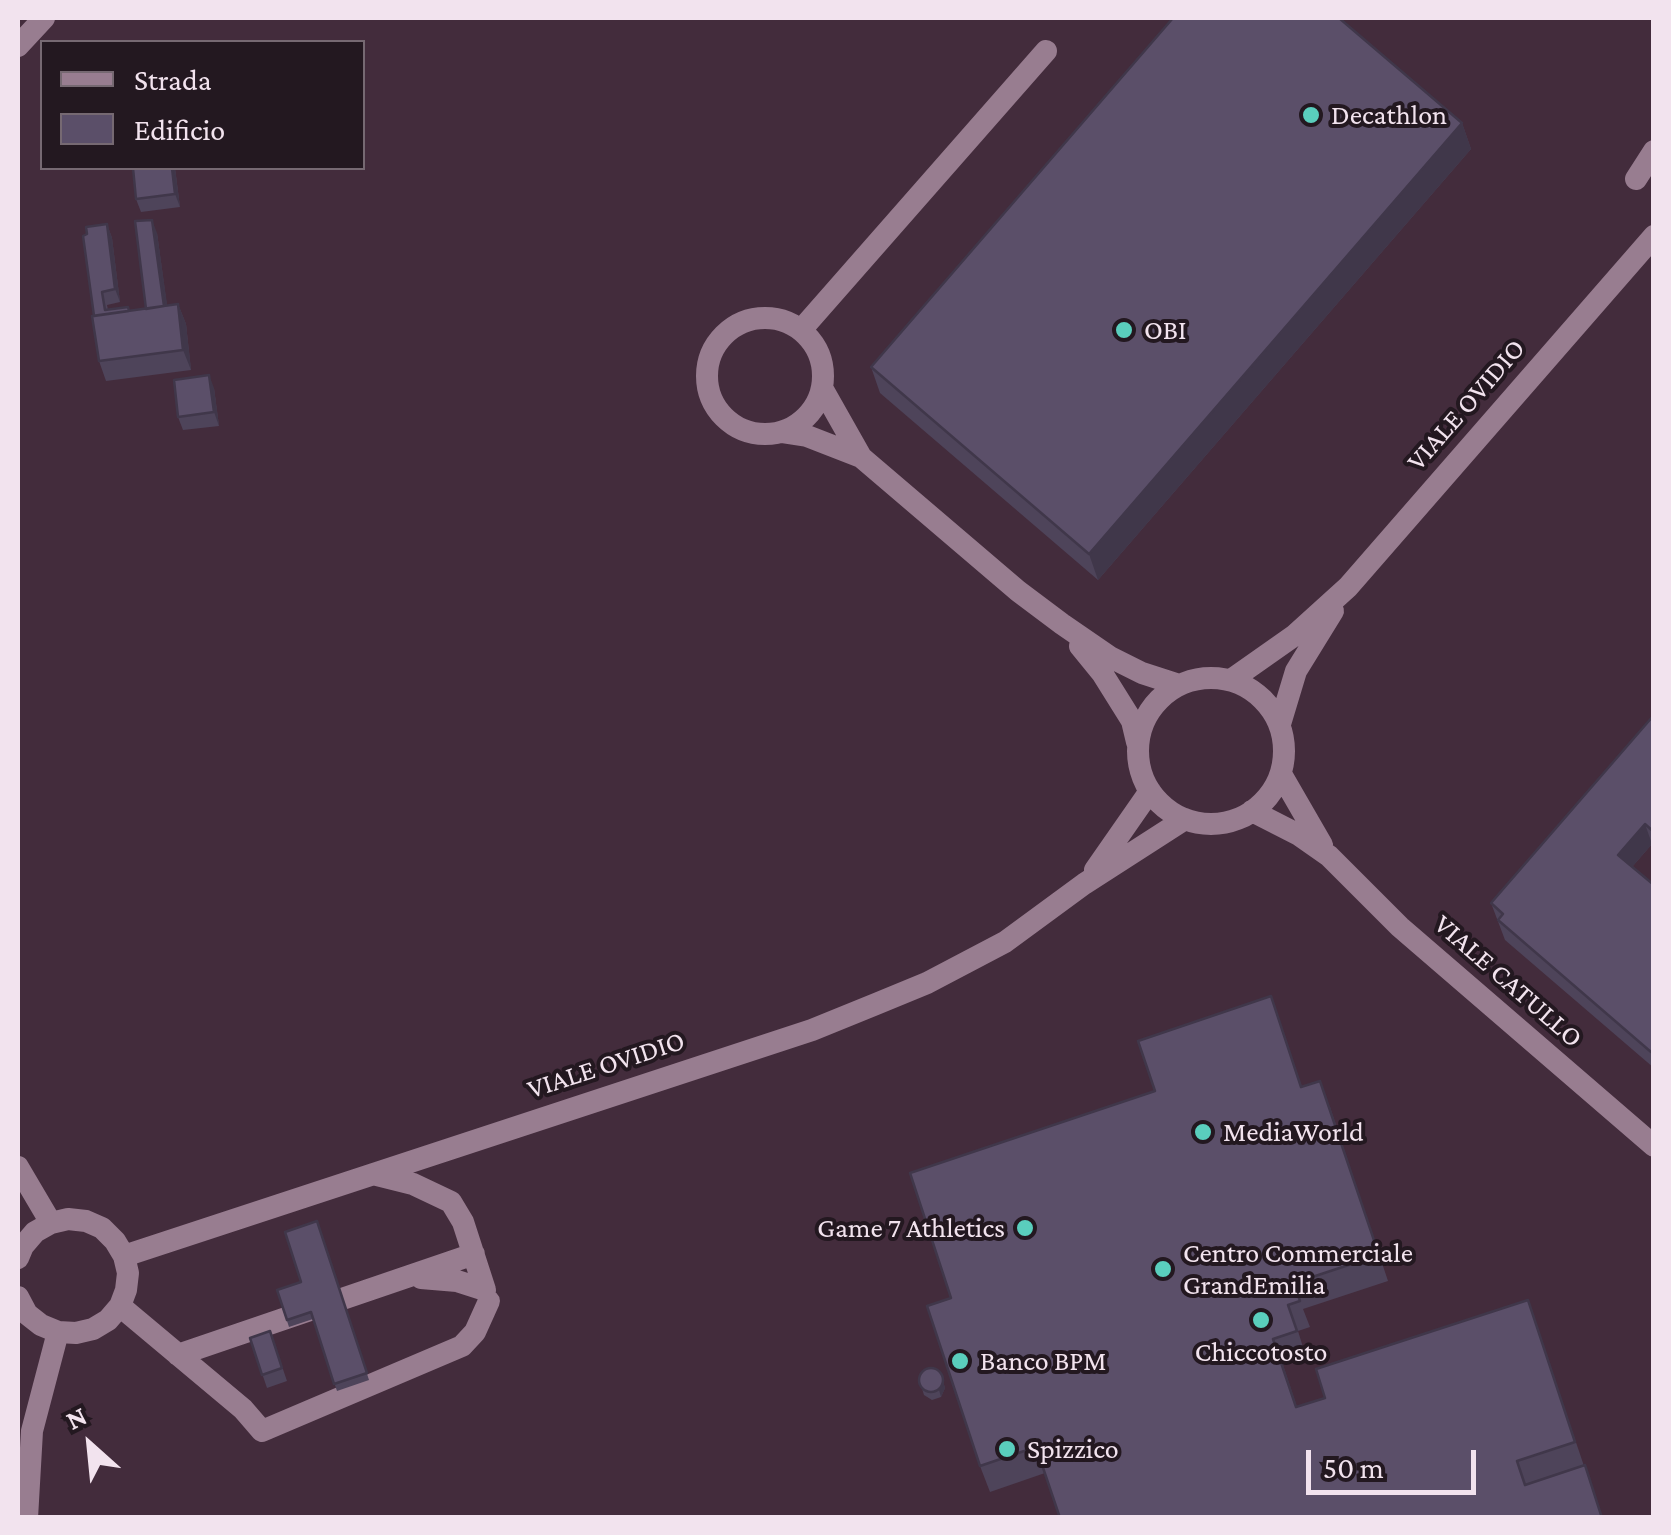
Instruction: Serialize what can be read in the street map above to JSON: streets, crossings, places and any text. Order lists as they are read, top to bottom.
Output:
{
  "streets": {
    "street": ["VIALE OVIDIO", "VIALE CATULLO"]
  },
  "crossings": [
    ["VIALE OVIDIO", "VIALE CATULLO"]
  ],
  "places": [
    "Decathlon",
    "OBI",
    "MediaWorld",
    "Game 7 Athletics",
    "Centro Commerciale GrandEmilia",
    "Chiccotosto",
    "Banco BPM",
    "Spizzico"
  ],
  "legend": ["Strada", "Edificio"],
  "scale_bar": "50 m",
  "north": "top left"
}
